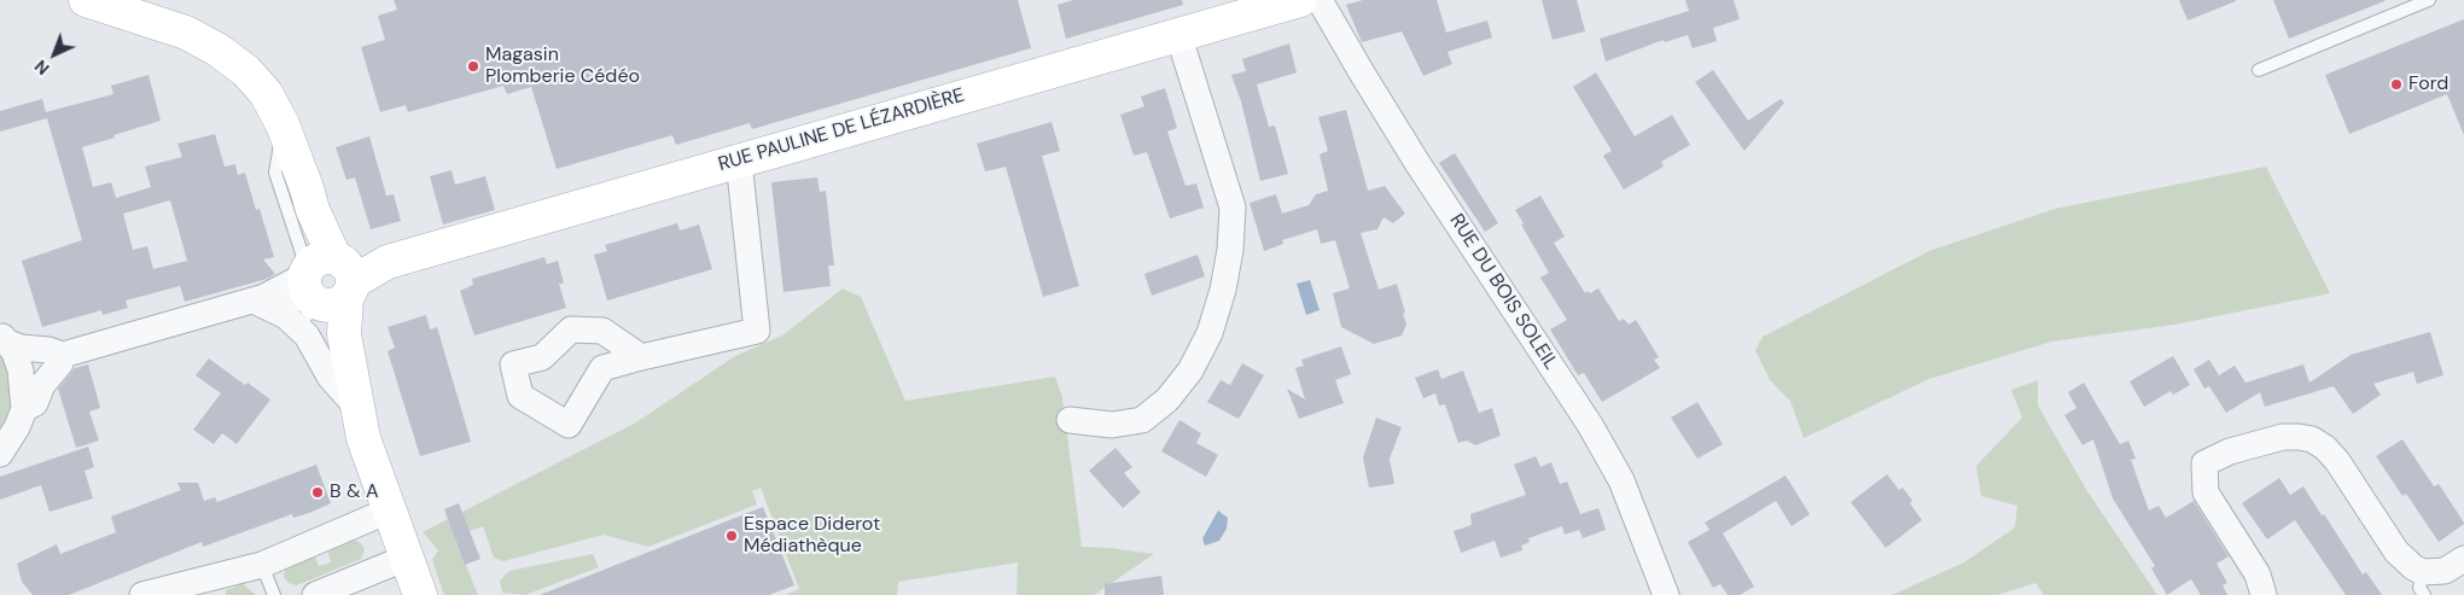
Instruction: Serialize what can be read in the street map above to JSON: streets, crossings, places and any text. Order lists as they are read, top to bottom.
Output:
{
  "streets": {
    "main road": ["RUE PAULINE DE LÉZARDIÈRE"],
    "street": ["RUE DU BOIS SOLEIL"]
  },
  "places": [
    "Magasin Plomberie Cédéo",
    "Ford",
    "B & A",
    "Espace Diderot Médiathèque"
  ],
  "north": "bottom left"
}
